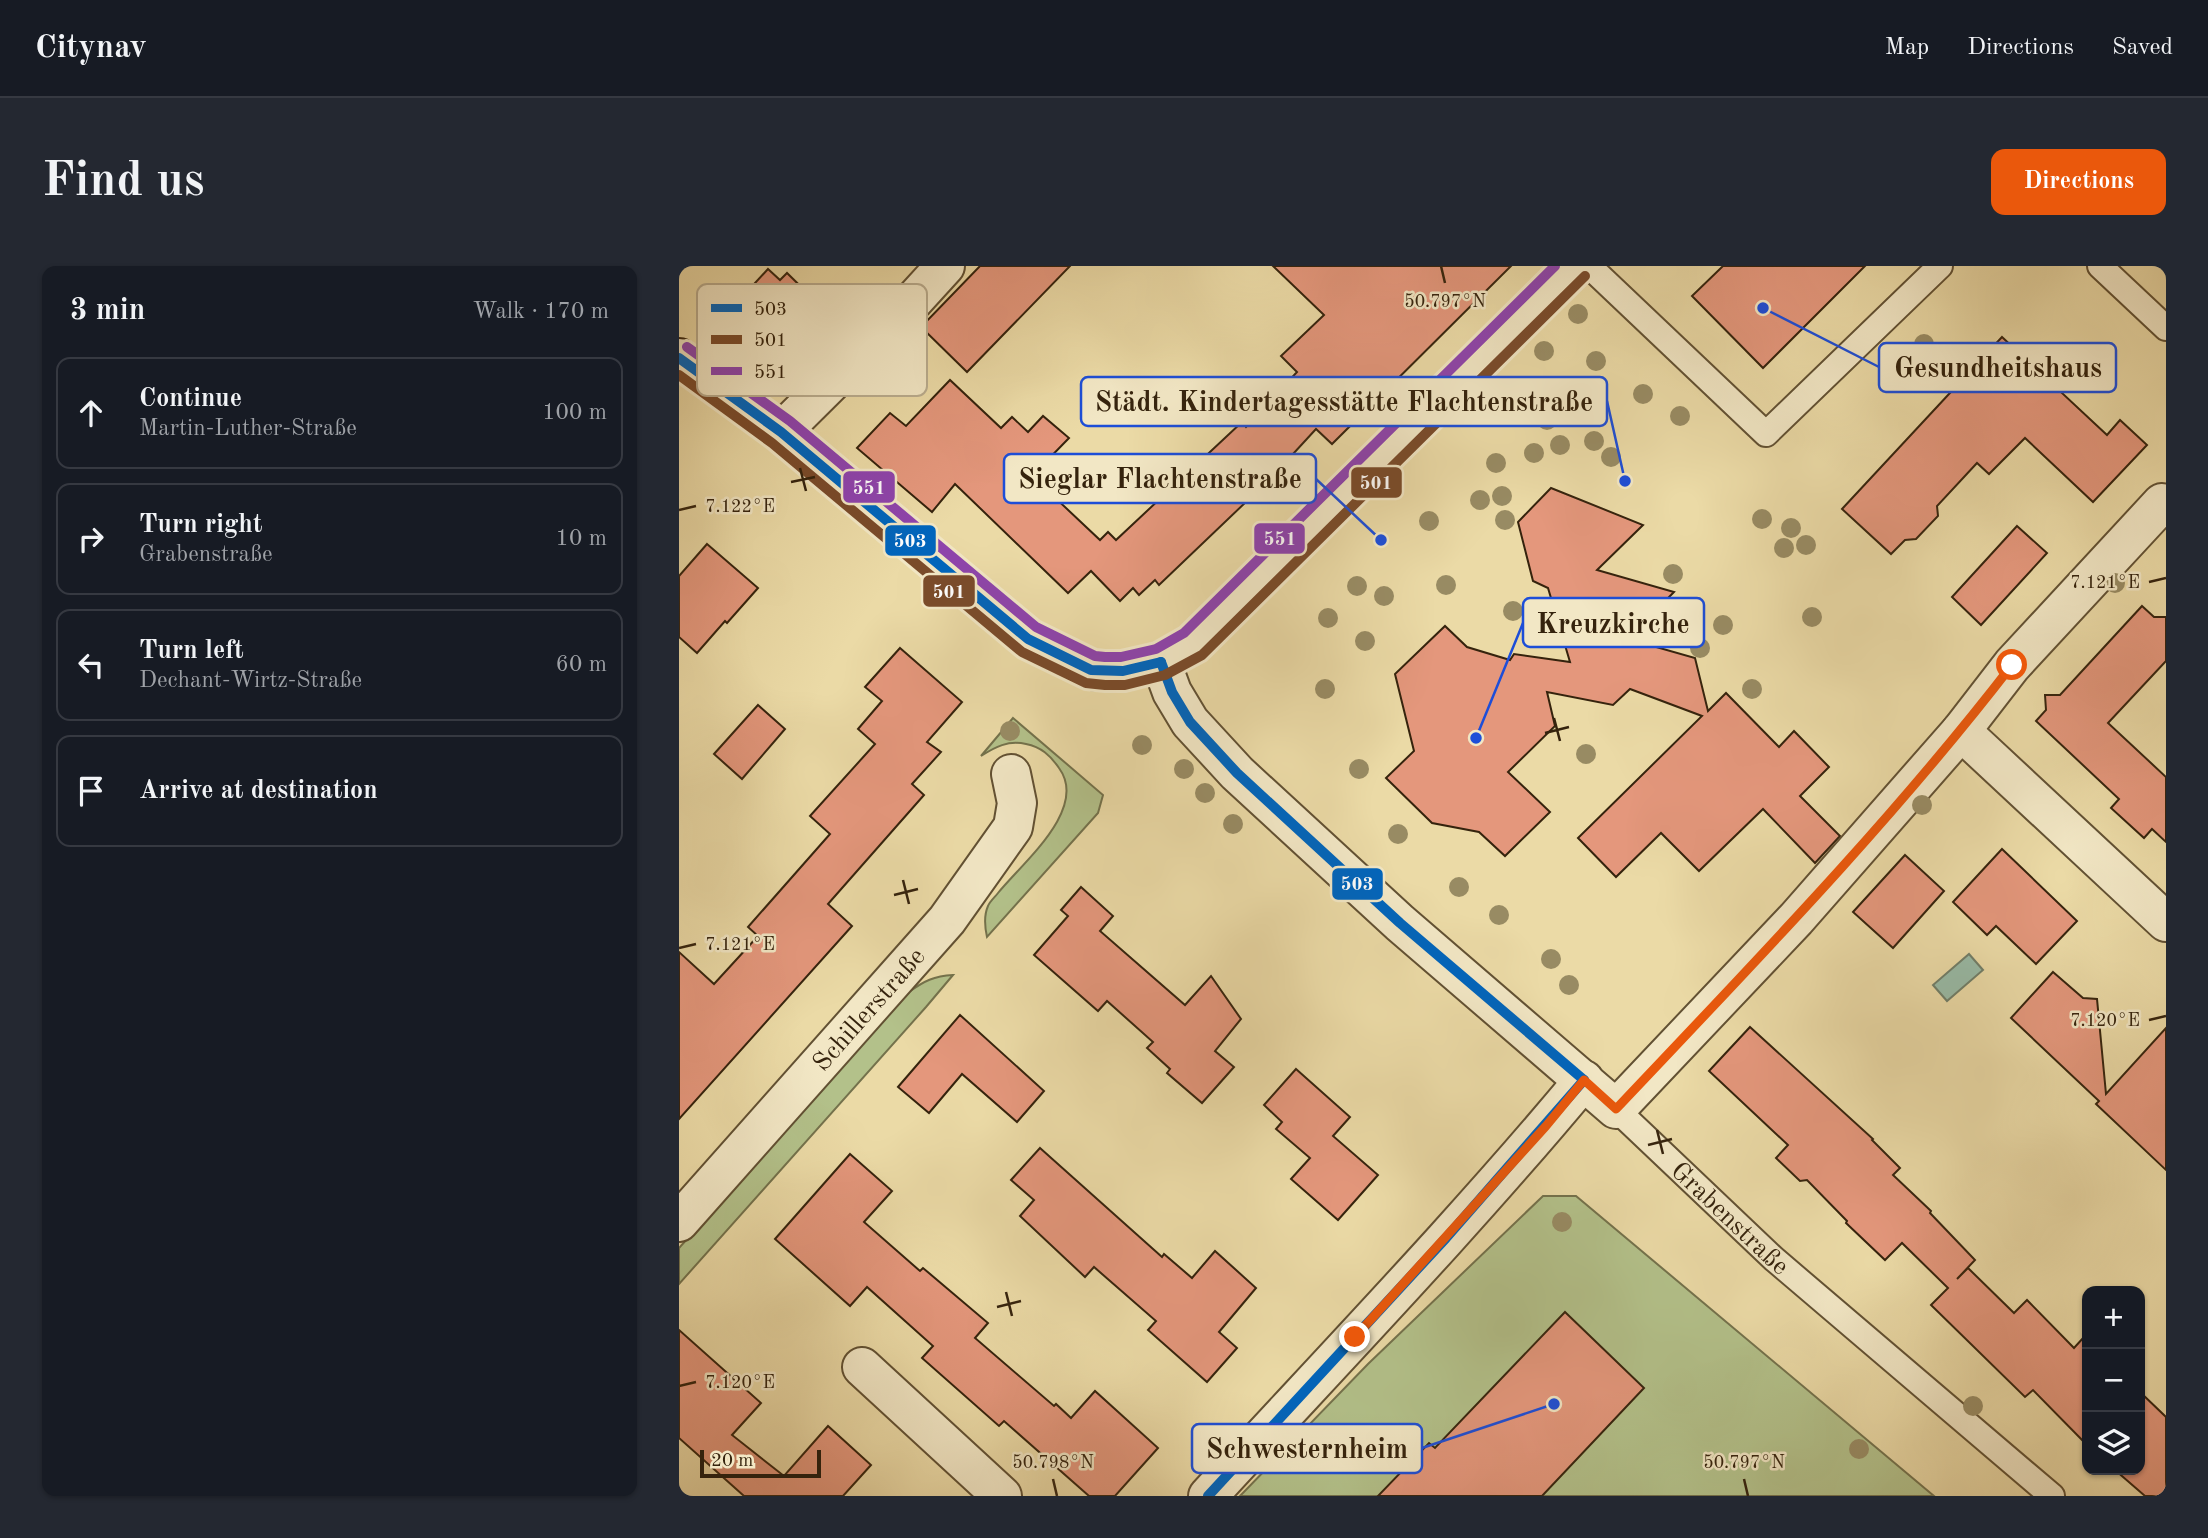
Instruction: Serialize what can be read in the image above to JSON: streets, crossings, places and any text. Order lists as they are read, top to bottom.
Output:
{
  "streets": {
    "street": ["Schillerstraße", "Grabenstraße"]
  },
  "places": [
    "Gesundheitshaus",
    "Städt. Kindertagesstätte Flachtenstraße",
    "Sieglar Flachtenstraße",
    "Kreuzkirche",
    "Schwesternheim"
  ],
  "lines": ["transit line 551", "transit line 501", "transit line 503"],
  "legend": ["503", "501", "551"],
  "scale_bar": "20 m",
  "page": {
    "header": "Citynav",
    "nav": ["Map", "Directions", "Saved"],
    "buttons": "Directions",
    "title": "Find us",
    "heading": ["3 min", "Walk · 170 m"],
    "list": [
      ["Continue", "Martin-Luther-Straße", "100 m"],
      ["Turn right", "Grabenstraße", "10 m"],
      ["Turn left", "Dechant-Wirtz-Straße", "60 m"],
      "Arrive at destination"
    ],
    "map_buttons": ["+", "−"],
    "scale": "20 m"
  },
  "coordinates": [
    "50.797°N",
    "7.122°E",
    "7.121°E",
    "7.120°E",
    "50.798°N"
  ]
}
